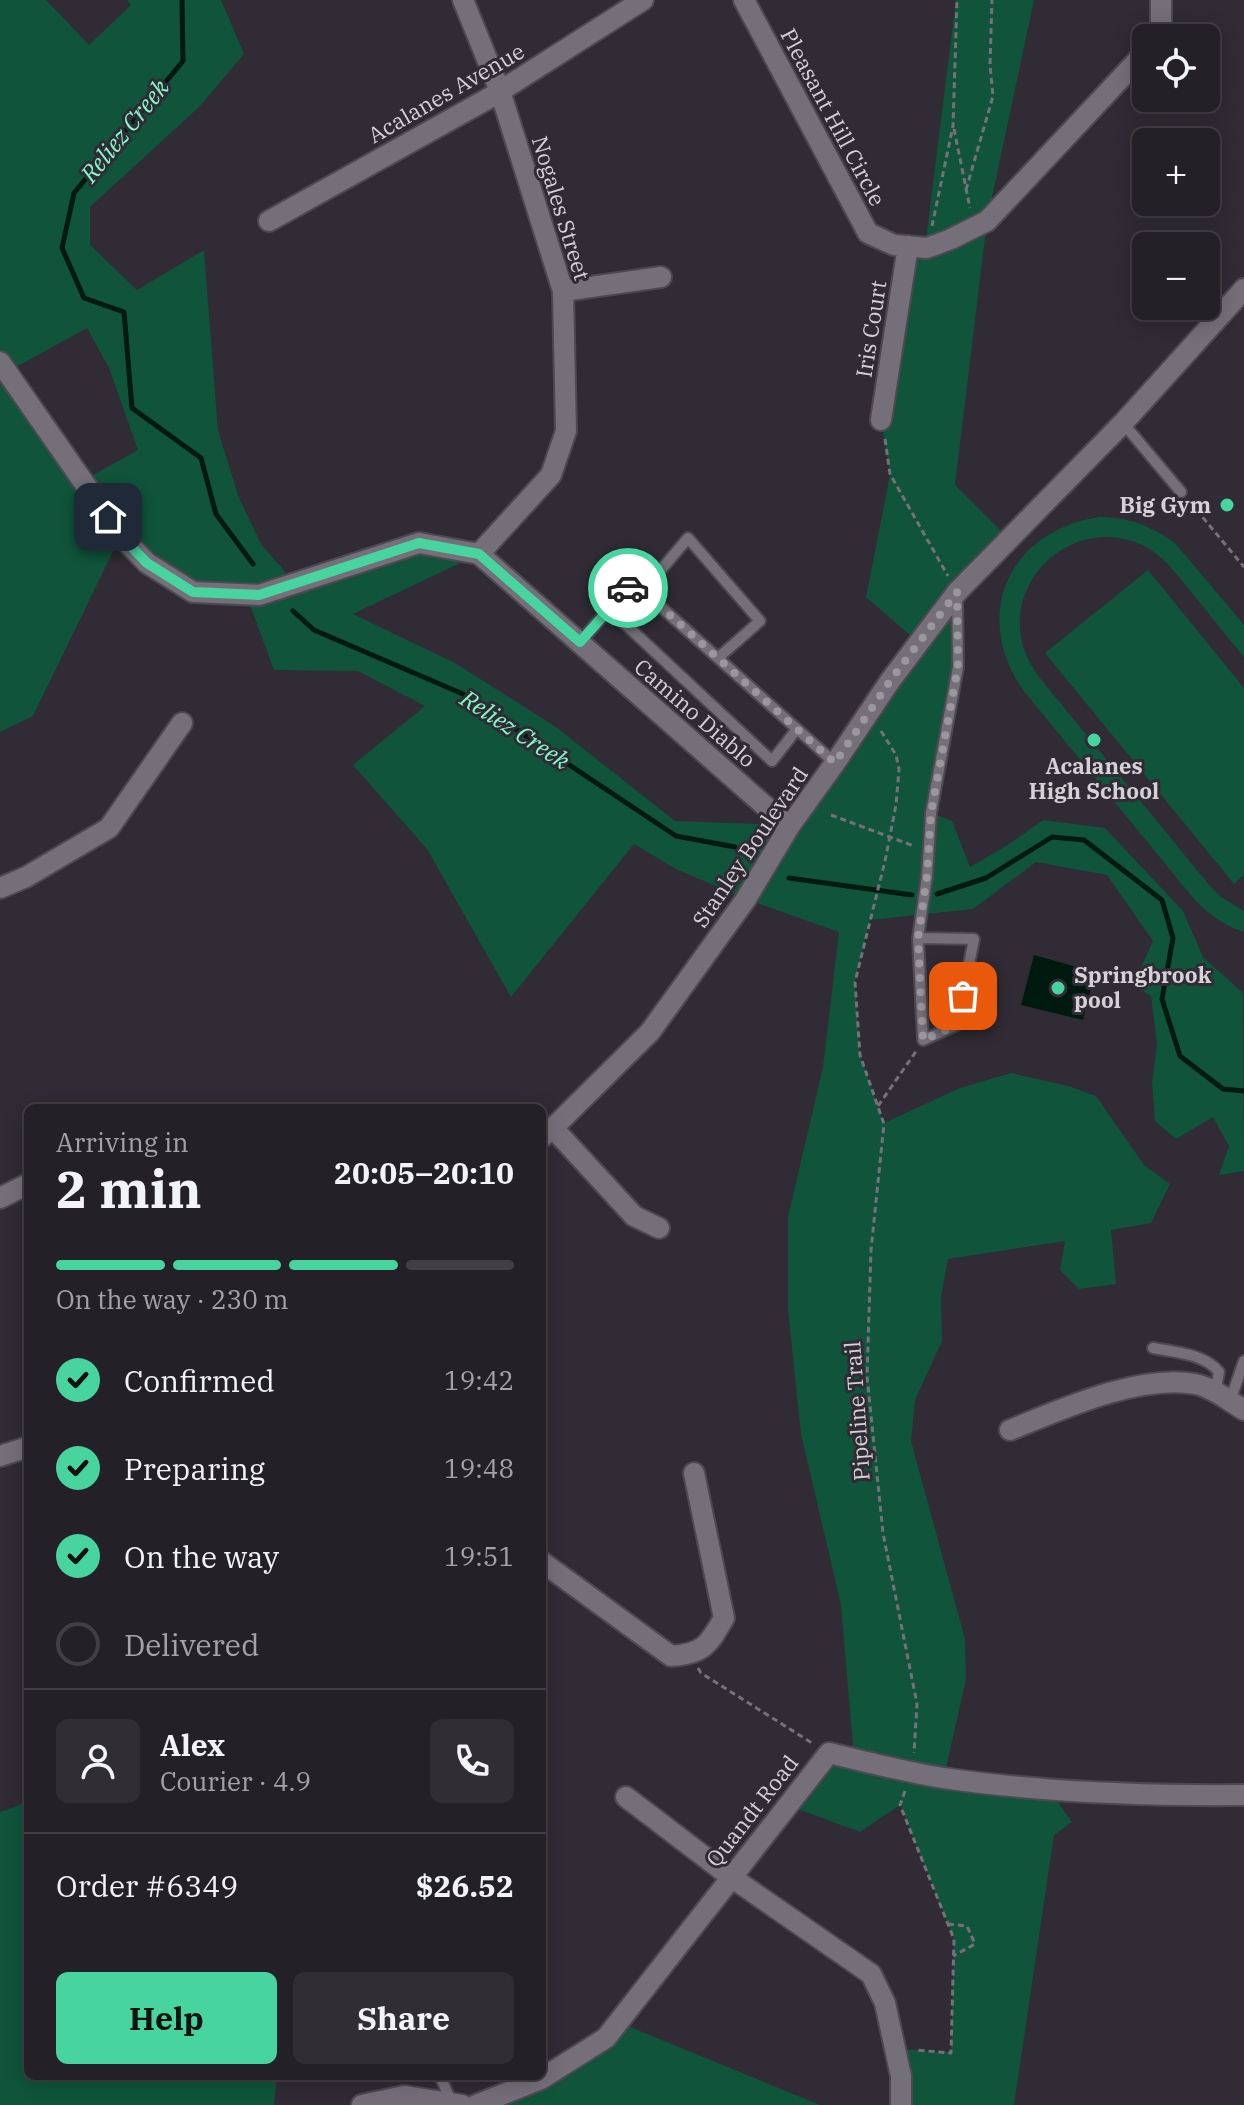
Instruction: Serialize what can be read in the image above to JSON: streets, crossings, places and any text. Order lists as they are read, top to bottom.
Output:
{
  "streets": {
    "street": [
      "Acalanes Avenue",
      "Pleasant Hill Circle",
      "Nogales Street",
      "Iris Court",
      "Camino Diablo",
      "Stanley Boulevard",
      "Quandt Road"
    ],
    "path": ["Pipeline Trail"]
  },
  "crossings": [
    ["Acalanes Avenue", "Nogales Street"],
    ["Pleasant Hill Circle", "Iris Court"],
    ["Nogales Street", "Camino Diablo"],
    ["Camino Diablo", "Stanley Boulevard"],
    ["Stanley Boulevard", "Pipeline Trail"],
    ["Pipeline Trail", "Quandt Road"]
  ],
  "water": ["Reliez Creek"],
  "places": ["Big Gym", "Acalanes High School", "Springbrook pool"],
  "page": {
    "map_buttons": ["+", "−"],
    "heading": ["2 min", "Arriving in", "20:05–20:10"],
    "panel": [
      "Alex",
      "Courier · 4.9",
      "Order #6349",
      "$26.52"
    ],
    "bar": "On the way · 230 m",
    "list": [
      ["Confirmed", "19:42"],
      ["Preparing", "19:48"],
      ["On the way", "19:51"],
      "Delivered"
    ],
    "buttons": ["Help", "Share"]
  }
}
